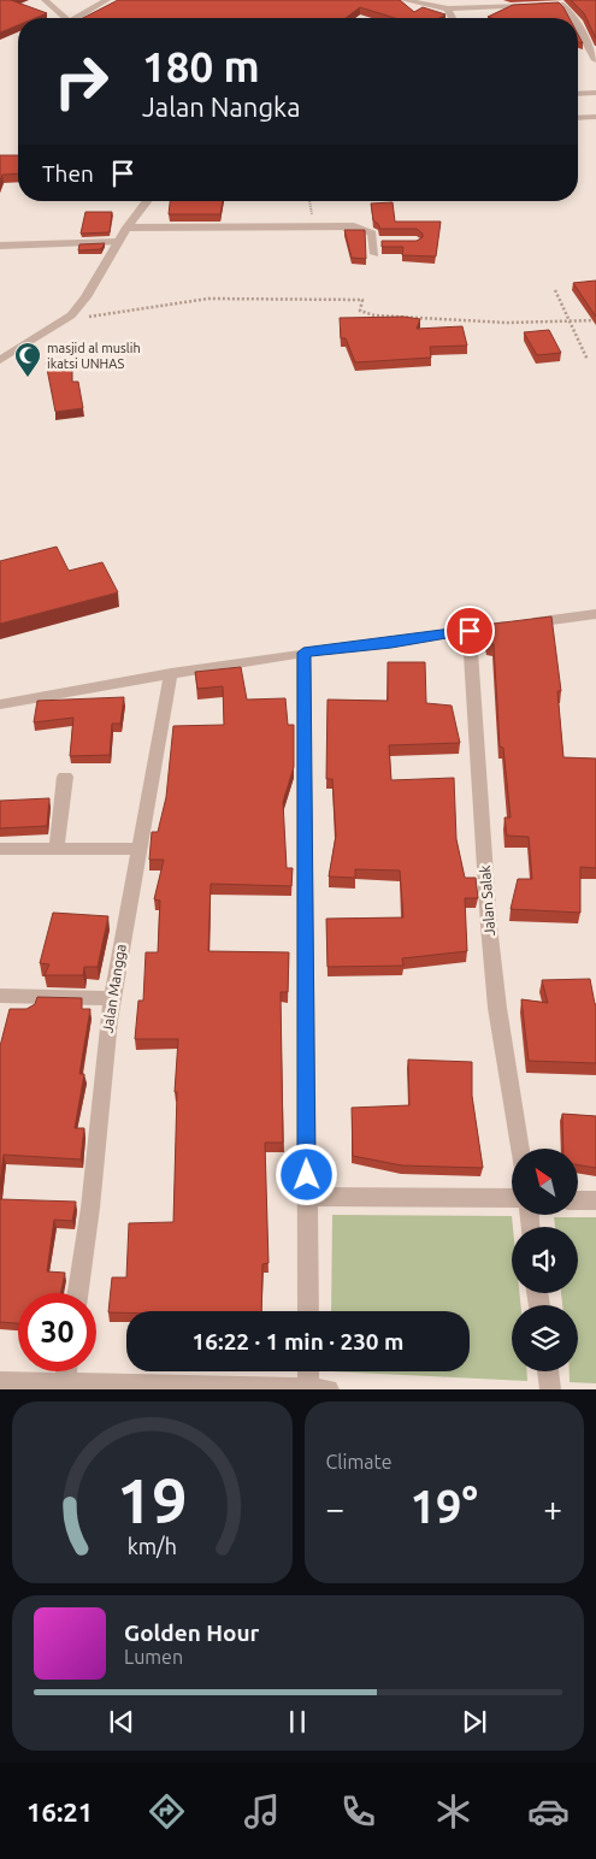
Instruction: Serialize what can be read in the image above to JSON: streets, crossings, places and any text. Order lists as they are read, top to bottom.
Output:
{
  "streets": {
    "street": ["Jalan Salak", "Jalan Mangga"]
  },
  "places": {
    "mosque": ["masjid al muslih ikatsi UNHAS"]
  },
  "north": "top left",
  "page": {
    "turn": ["180 m", "Jalan Nangka"],
    "then": "Then",
    "limit": "30",
    "trip": "16:22 · 1 min · 230 m",
    "tile": "Climate",
    "heat": ["−", "19°", "+"],
    "song": ["Golden Hour", "Lumen"],
    "tabs": "16:21",
    "gauge": ["19", "km/h"]
  }
}
